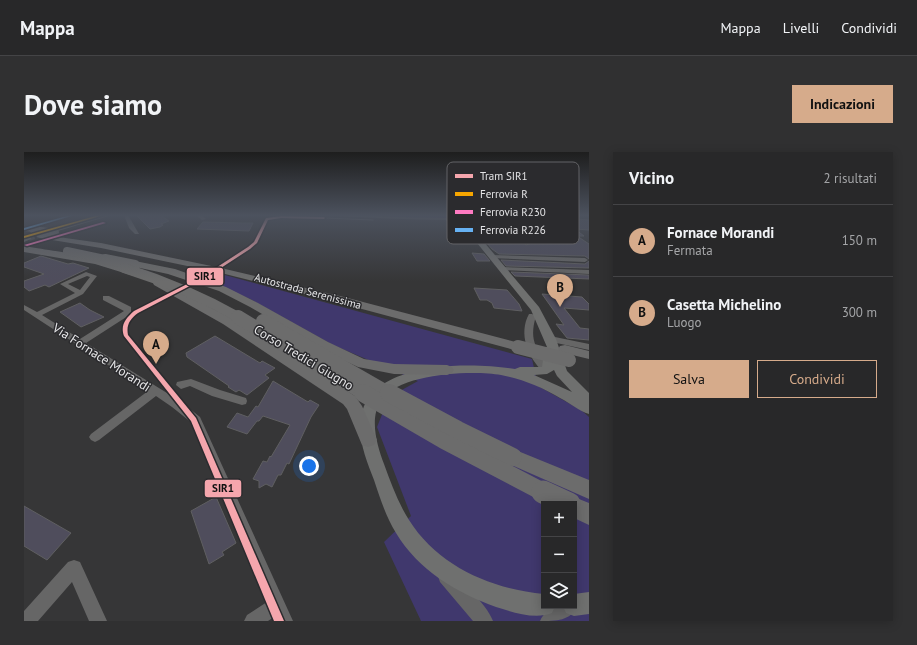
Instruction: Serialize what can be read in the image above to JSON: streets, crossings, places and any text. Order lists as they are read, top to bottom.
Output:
{
  "streets": {
    "highway": ["Autostrada Serenissima", "Corso Tredici Giugno"],
    "street": ["Via Fornace Morandi"]
  },
  "lines": ["tram line SIR1", "rail line R", "rail line R230"],
  "legend": [
    "Tram SIR1",
    "Ferrovia R",
    "Ferrovia R230",
    "Ferrovia R226"
  ],
  "page": {
    "header": "Mappa",
    "nav": ["Mappa", "Livelli", "Condividi"],
    "buttons": [
      "Indicazioni",
      ["Salva", "Condividi"]
    ],
    "title": "Dove siamo",
    "heading": ["Vicino", "2 risultati"],
    "list": [
      {
        "mark": "A",
        "name": "Fornace Morandi",
        "note": "Fermata",
        "value": "150 m"
      },
      {
        "mark": "B",
        "name": "Casetta Michelino",
        "note": "Luogo",
        "value": "300 m"
      }
    ],
    "pins": ["B", "A"],
    "map_buttons": ["+", "−"]
  }
}
